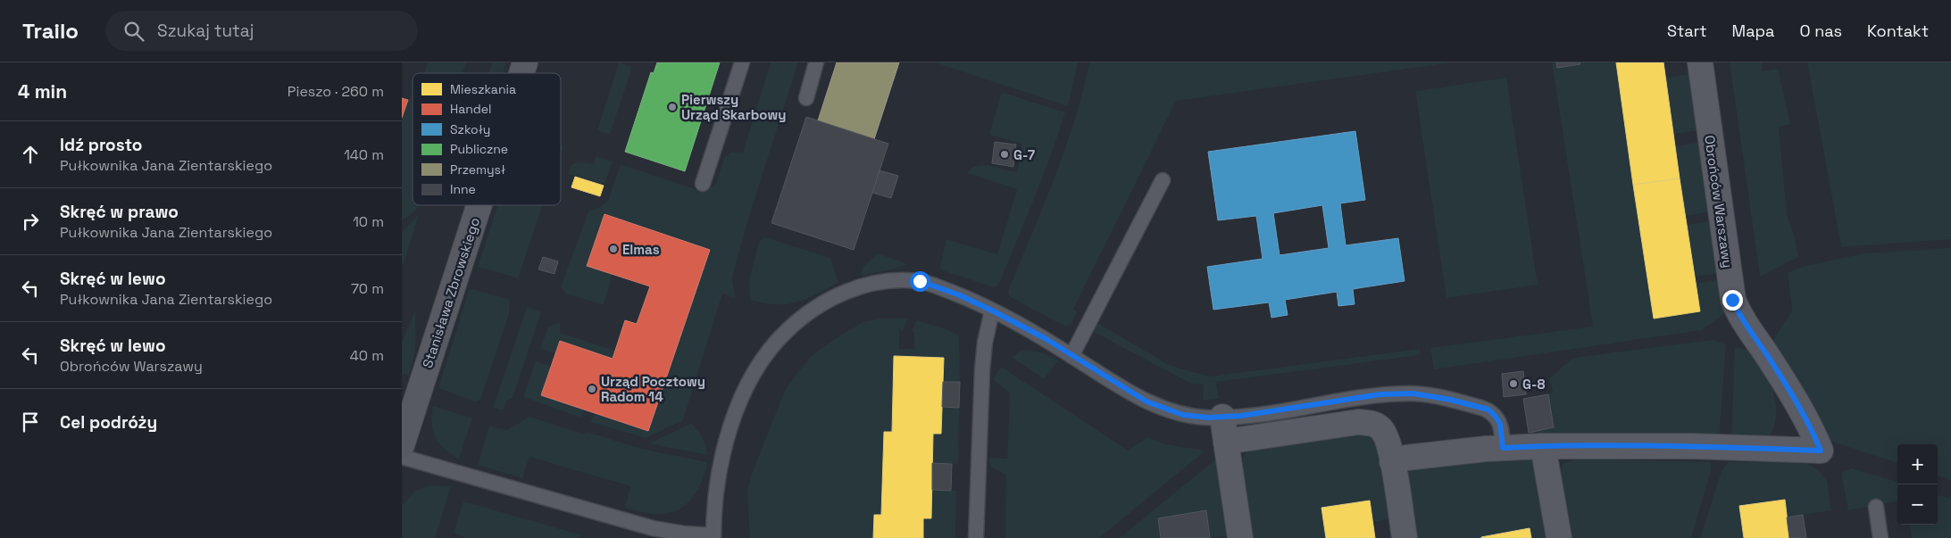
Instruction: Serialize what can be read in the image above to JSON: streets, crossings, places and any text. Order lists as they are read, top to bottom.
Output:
{
  "streets": {
    "main road": ["Stanisława Zbrowskiego"],
    "street": ["Obrońców Warszawy"]
  },
  "places": [
    "Pierwszy Urząd Skarbowy",
    "G-7",
    "Elmas",
    "G-8",
    "Urząd Pocztowy Radom 14"
  ],
  "legend": [
    "Mieszkania",
    "Handel",
    "Szkoły",
    "Publiczne",
    "Przemysł",
    "Inne"
  ],
  "page": {
    "header": "Trailo",
    "search": "Szukaj tutaj",
    "nav": [
      "Start",
      "Mapa",
      "O nas",
      "Kontakt"
    ],
    "heading": ["4 min", "Pieszo · 260 m"],
    "list": [
      ["Idź prosto", "Pułkownika Jana Zientarskiego", "140 m"],
      ["Skręć w prawo", "Pułkownika Jana Zientarskiego", "10 m"],
      ["Skręć w lewo", "Pułkownika Jana Zientarskiego", "70 m"],
      ["Skręć w lewo", "Obrońców Warszawy", "40 m"],
      "Cel podróży"
    ],
    "map_buttons": ["+", "−"]
  }
}
